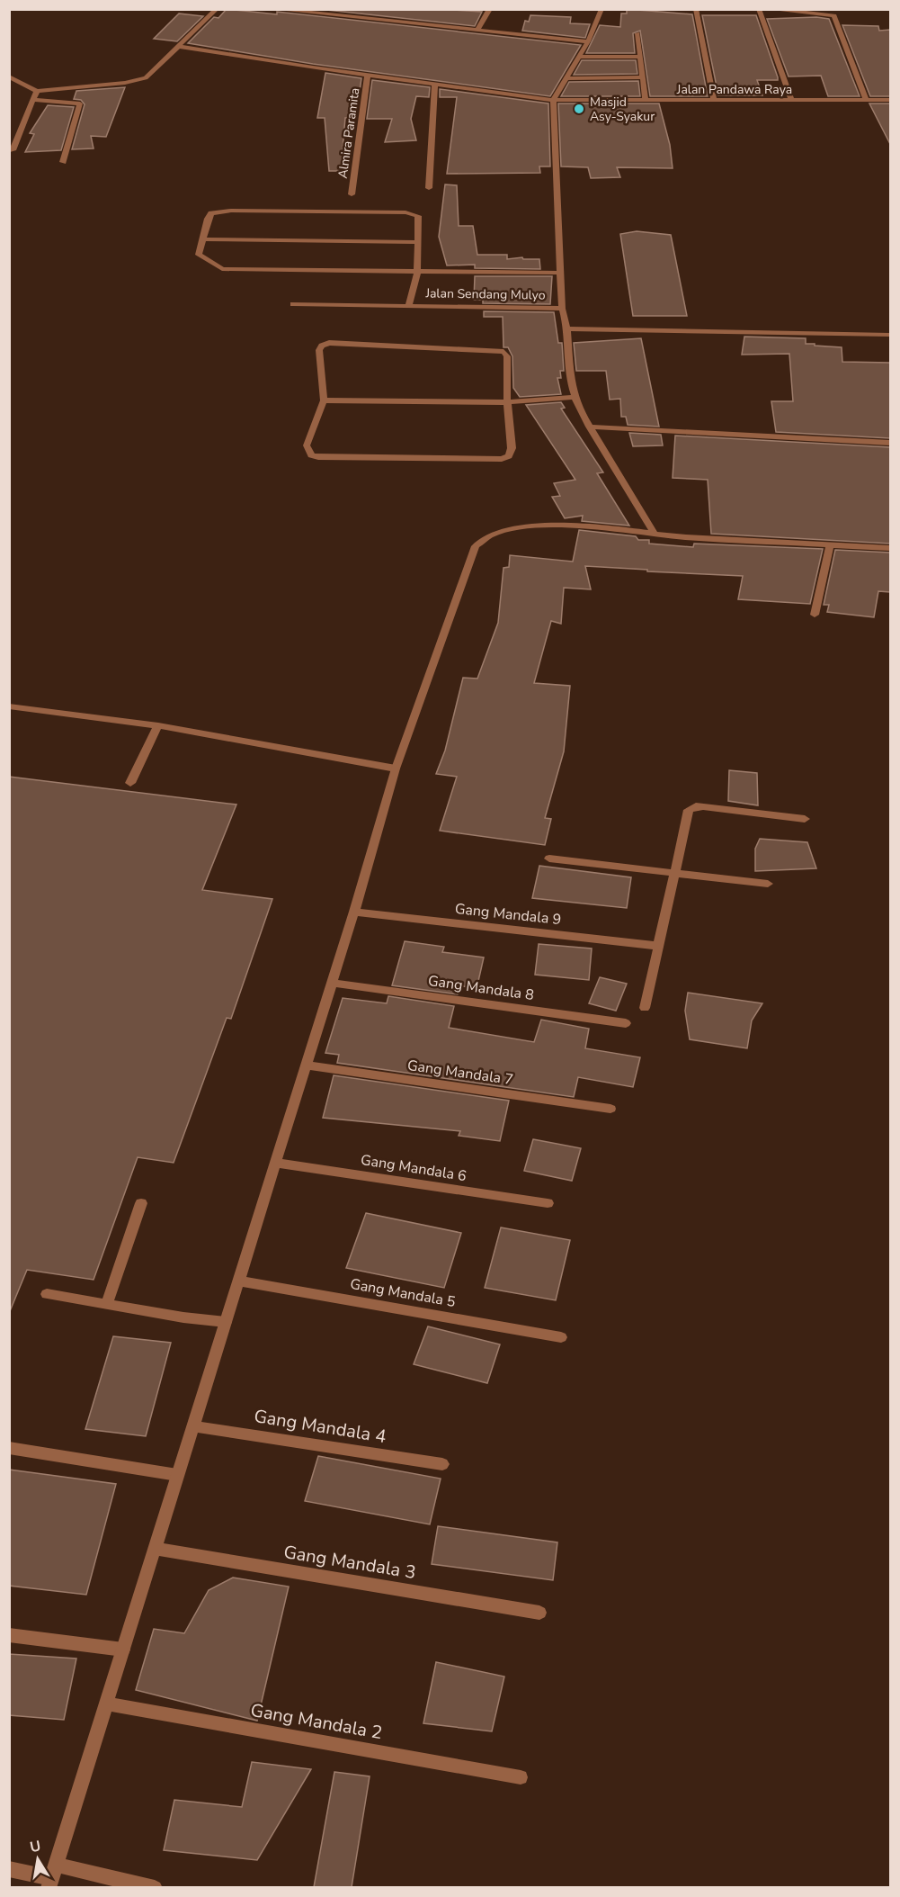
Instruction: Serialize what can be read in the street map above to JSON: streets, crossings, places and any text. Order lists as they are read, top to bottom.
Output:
{
  "streets": {
    "street": [
      "Jalan Pandawa Raya",
      "Almira Paramita",
      "Jalan Sendang Mulyo",
      "Gang Mandala 9",
      "Gang Mandala 8",
      "Gang Mandala 7",
      "Gang Mandala 6",
      "Gang Mandala 5",
      "Gang Mandala 4",
      "Gang Mandala 3",
      "Gang Mandala 2"
    ]
  },
  "crossings": [
    ["Jalan Pandawa Raya", "Almira Paramita"]
  ],
  "places": ["Masjid Asy-Syakur"],
  "north": "top"
}
